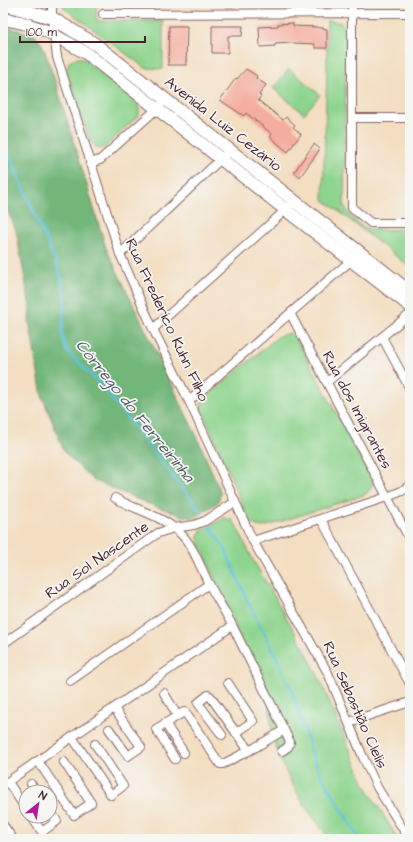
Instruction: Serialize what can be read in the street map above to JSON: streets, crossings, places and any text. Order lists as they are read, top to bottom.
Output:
{
  "streets": {
    "street": [
      "Avenida Luiz Cezário",
      "Rua Frederico Kuhn Filho",
      "Rua dos Imigrantes",
      "Rua Sol Nascente",
      "Rua Sebastião Clelis"
    ]
  },
  "crossings": [
    ["Avenida Luiz Cezário", "Rua Frederico Kuhn Filho"],
    ["Rua Frederico Kuhn Filho", "Rua Sol Nascente"],
    ["Rua Frederico Kuhn Filho", "Rua Sebastião Clelis"]
  ],
  "water": ["Córrego do Ferreirinha"],
  "scale_bar": "100 m",
  "north": "top right"
}
